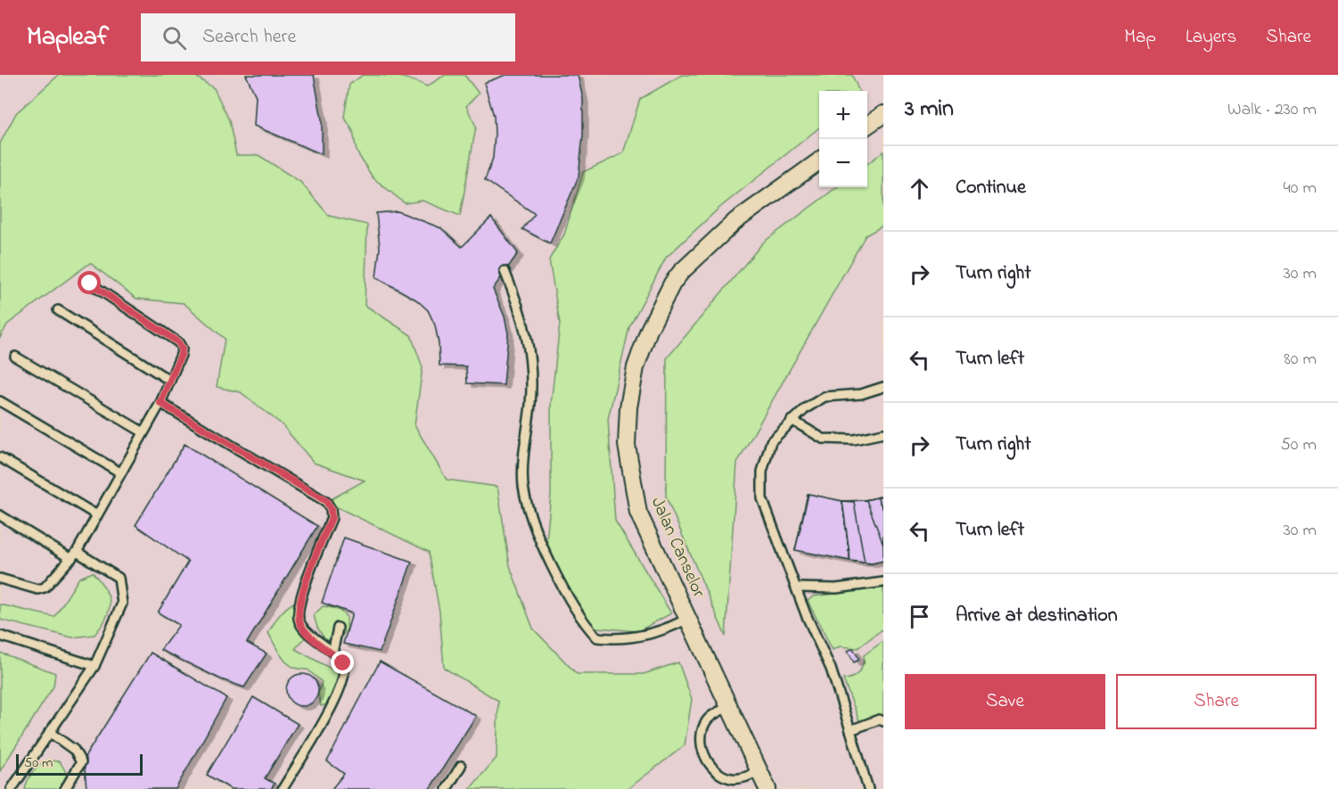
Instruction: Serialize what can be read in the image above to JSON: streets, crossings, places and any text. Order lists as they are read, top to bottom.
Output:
{
  "streets": {
    "street": ["Jalan Canselor"]
  },
  "scale_bar": "50 m",
  "page": {
    "header": "Mapleaf",
    "search": "Search here",
    "nav": ["Map", "Layers", "Share"],
    "heading": ["3 min", "Walk · 230 m"],
    "map_buttons": ["+", "−"],
    "list": [
      ["Continue", "40 m"],
      ["Turn right", "30 m"],
      ["Turn left", "80 m"],
      ["Turn right", "50 m"],
      ["Turn left", "30 m"],
      "Arrive at destination"
    ],
    "buttons": ["Save", "Share"],
    "scale": "50 m"
  }
}
